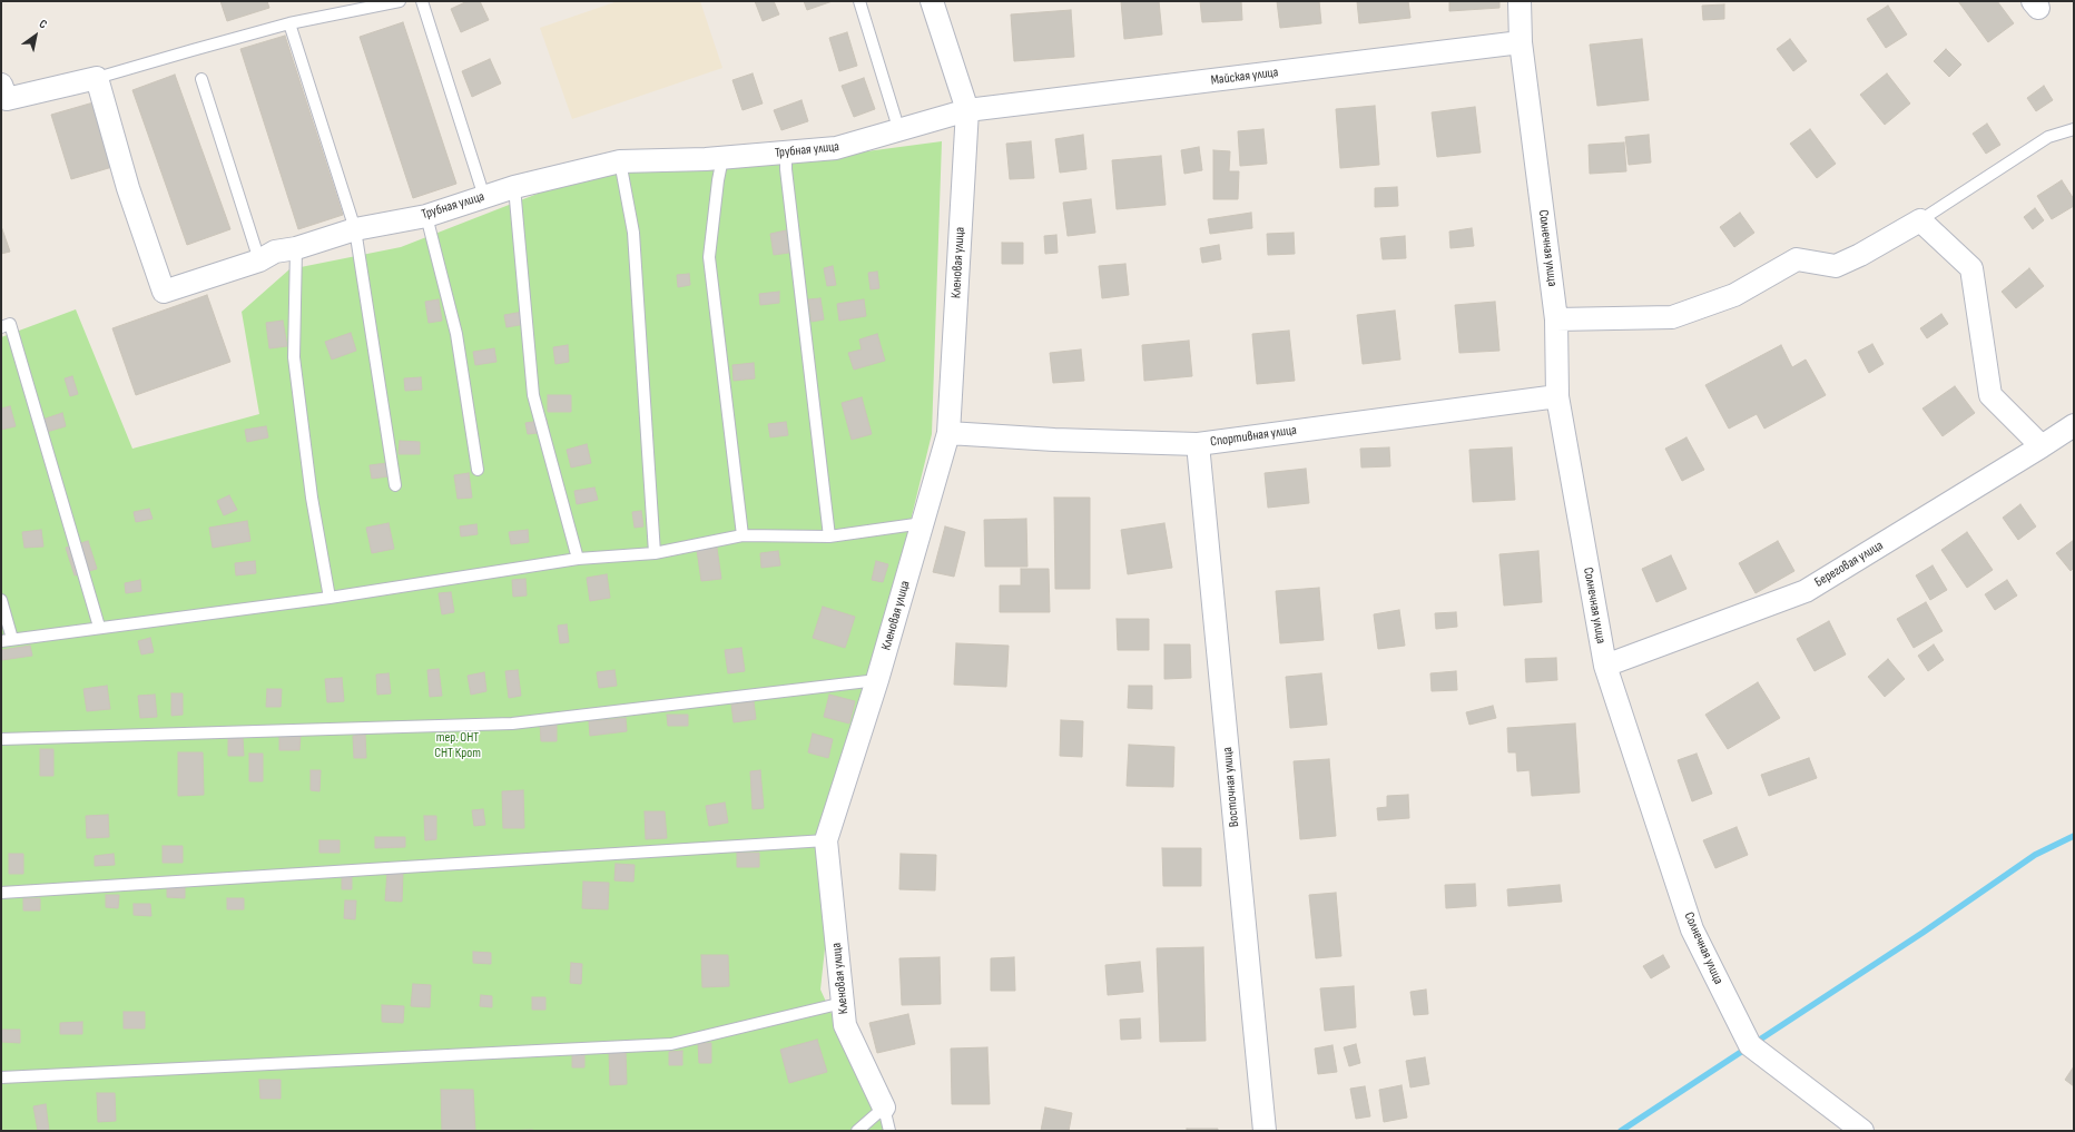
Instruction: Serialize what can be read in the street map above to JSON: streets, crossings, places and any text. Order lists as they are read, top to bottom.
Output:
{
  "streets": {
    "street": [
      "Майская улица",
      "Трубная улица",
      "Солнечная улица",
      "Кленовая улица",
      "Спортивная улица",
      "Береговая улица",
      "Восточная улица"
    ]
  },
  "crossings": [
    ["Майская улица", "Трубная улица"],
    ["Майская улица", "Солнечная улица"],
    ["Майская улица", "Кленовая улица"],
    ["Трубная улица", "Кленовая улица"],
    ["Солнечная улица", "Спортивная улица"],
    ["Солнечная улица", "Береговая улица"],
    ["Кленовая улица", "Спортивная улица"],
    ["Спортивная улица", "Восточная улица"]
  ],
  "parks": ["тер. ОНТ СНТ Крот"],
  "north": "top right"
}
